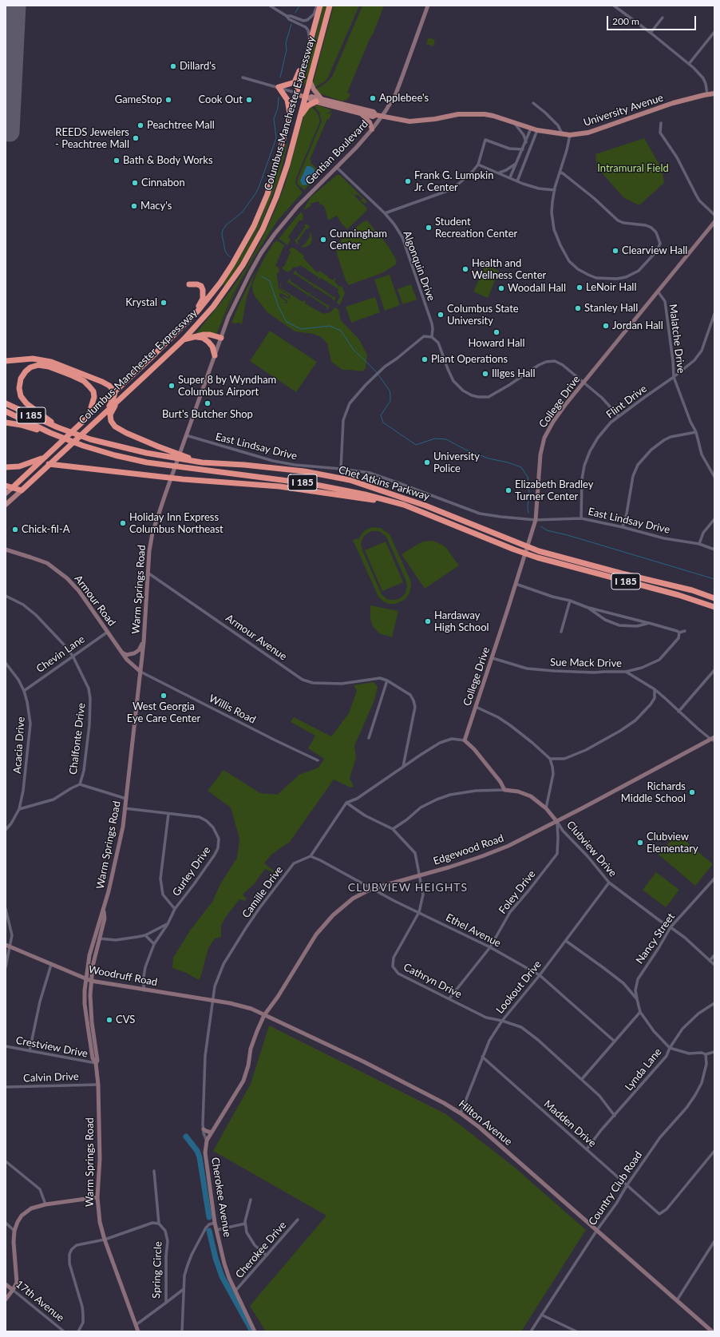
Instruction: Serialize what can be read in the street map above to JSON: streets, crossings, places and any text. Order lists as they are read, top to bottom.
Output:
{
  "streets": {
    "highway": ["Columbus-Manchester Expressway", "I 185", "Chet Atkins Parkway"],
    "main road": ["University Avenue"],
    "street": [
      "Gentian Boulevard",
      "Algonquin Drive",
      "Malatche Drive",
      "College Drive",
      "Flint Drive",
      "East Lindsay Drive",
      "Warm Springs Road",
      "Armour Road",
      "Armour Avenue",
      "Chevin Lane",
      "Sue Mack Drive",
      "Willis Road",
      "Chalfonte Drive",
      "Acacia Drive",
      "Clubview Drive",
      "Edgewood Road",
      "Gurley Drive",
      "Camille Drive",
      "Foley Drive",
      "Ethel Avenue",
      "Nancy Street",
      "Woodruff Road",
      "Cathryn Drive",
      "Lookout Drive",
      "Crestview Drive",
      "Lynda Lane",
      "Calvin Drive",
      "Hilton Avenue",
      "Madden Drive",
      "Country Club Road",
      "Cherokee Avenue",
      "Cherokee Drive",
      "Spring Circle",
      "17th Avenue"
    ]
  },
  "crossings": [
    ["University Avenue", "Columbus-Manchester Expressway"],
    ["University Avenue", "Gentian Boulevard"],
    ["Gentian Boulevard", "Algonquin Drive"],
    ["Gentian Boulevard", "Warm Springs Road"],
    ["Malatche Drive", "College Drive"],
    ["Malatche Drive", "Flint Drive"],
    ["College Drive", "East Lindsay Drive"],
    ["College Drive", "Sue Mack Drive"],
    ["Flint Drive", "East Lindsay Drive"],
    ["East Lindsay Drive", "Warm Springs Road"],
    ["Warm Springs Road", "Armour Road"],
    ["Warm Springs Road", "Armour Avenue"],
    ["Warm Springs Road", "Willis Road"],
    ["Warm Springs Road", "Gurley Drive"],
    ["Warm Springs Road", "Woodruff Road"],
    ["Warm Springs Road", "Crestview Drive"],
    ["Warm Springs Road", "Calvin Drive"],
    ["Warm Springs Road", "Spring Circle"],
    ["Armour Road", "Chevin Lane"],
    ["Armour Road", "Willis Road"],
    ["Chevin Lane", "Chalfonte Drive"],
    ["Chevin Lane", "Acacia Drive"],
    ["Sue Mack Drive", "Edgewood Road"],
    ["Clubview Drive", "Edgewood Road"],
    ["Clubview Drive", "Foley Drive"],
    ["Clubview Drive", "Nancy Street"],
    ["Clubview Drive", "Lookout Drive"],
    ["Edgewood Road", "Foley Drive"],
    ["Edgewood Road", "Ethel Avenue"],
    ["Edgewood Road", "Cathryn Drive"],
    ["Edgewood Road", "Hilton Avenue"],
    ["Edgewood Road", "Cherokee Avenue"],
    ["Gurley Drive", "Woodruff Road"],
    ["Camille Drive", "Ethel Avenue"],
    ["Camille Drive", "Hilton Avenue"],
    ["Camille Drive", "Cherokee Avenue"],
    ["Foley Drive", "Ethel Avenue"],
    ["Foley Drive", "Cathryn Drive"],
    ["Ethel Avenue", "Cathryn Drive"],
    ["Ethel Avenue", "Lookout Drive"],
    ["Woodruff Road", "Hilton Avenue"],
    ["Cathryn Drive", "Lookout Drive"],
    ["Cathryn Drive", "Lynda Lane"],
    ["Lookout Drive", "Hilton Avenue"],
    ["Lookout Drive", "Madden Drive"],
    ["Lynda Lane", "Madden Drive"],
    ["Hilton Avenue", "Country Club Road"],
    ["Hilton Avenue", "Cherokee Avenue"],
    ["Madden Drive", "Country Club Road"],
    ["Cherokee Avenue", "Cherokee Drive"]
  ],
  "districts": ["CLUBVIEW HEIGHTS"],
  "parks": ["Intramural Field"],
  "places": [
    "Dillard's",
    "Applebee's",
    "GameStop",
    "Cook Out",
    "Peachtree Mall",
    "REEDS Jewelers - Peachtree Mall",
    "Bath & Body Works",
    "Frank G. Lumpkin Jr. Center",
    "Cinnabon",
    "Macy's",
    "Student Recreation Center",
    "Cunningham Center",
    "Clearview Hall",
    "Health and Wellness Center",
    "LeNoir Hall",
    "Woodall Hall",
    "Krystal",
    "Stanley Hall",
    "Columbus State University",
    "Jordan Hall",
    "Howard Hall",
    "Plant Operations",
    "Illges Hall",
    "Super 8 by Wyndham Columbus Airport",
    "Burt's Butcher Shop",
    "University Police",
    "Elizabeth Bradley Turner Center",
    "Holiday Inn Express Columbus Northeast",
    "Chick-fil-A",
    "Hardaway High School",
    "West Georgia Eye Care Center",
    "Richards Middle School",
    "Clubview Elementary",
    "CVS"
  ],
  "scale_bar": "200 m"
}
